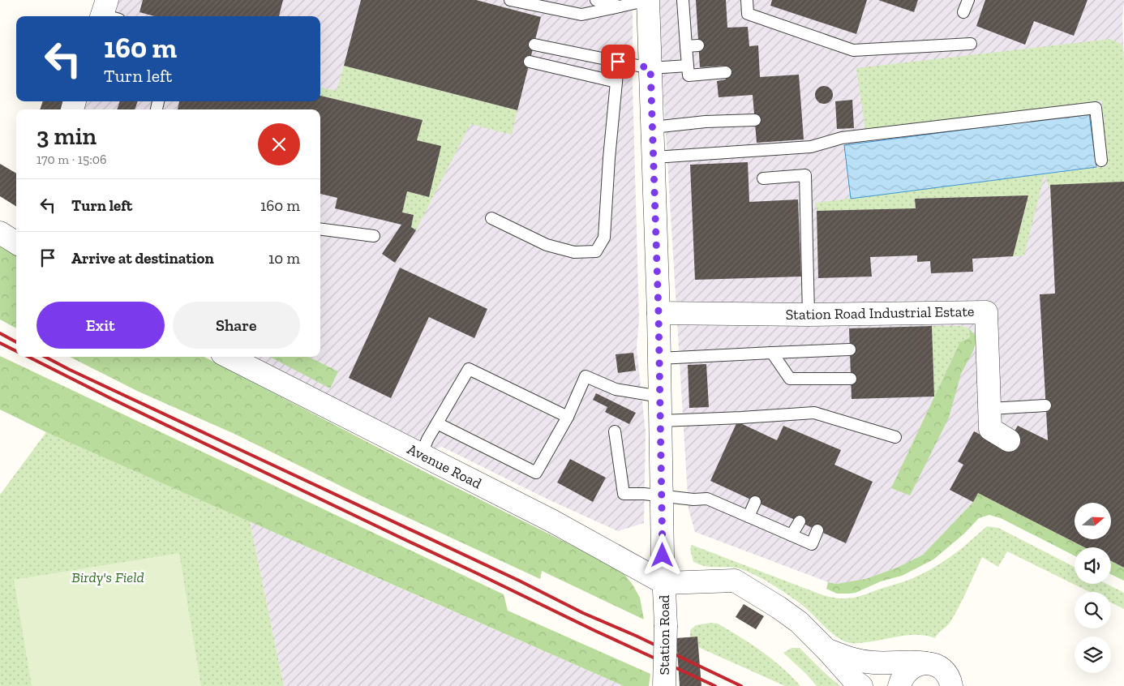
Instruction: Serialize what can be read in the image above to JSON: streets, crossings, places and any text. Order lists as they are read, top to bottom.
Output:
{
  "streets": {
    "street": ["Station Road Industrial Estate", "Avenue Road", "Station Road"]
  },
  "crossings": [
    ["Station Road Industrial Estate", "Station Road"],
    ["Avenue Road", "Station Road"]
  ],
  "parks": ["Birdy's Field"],
  "north": "right",
  "page": {
    "turn": ["160 m", "Turn left"],
    "heading": ["3 min", "170 m · 15:06"],
    "list": [
      {
        "name": "Turn left",
        "value": "160 m"
      },
      {
        "name": "Arrive at destination",
        "value": "10 m"
      }
    ],
    "buttons": ["Exit", "Share"]
  }
}
